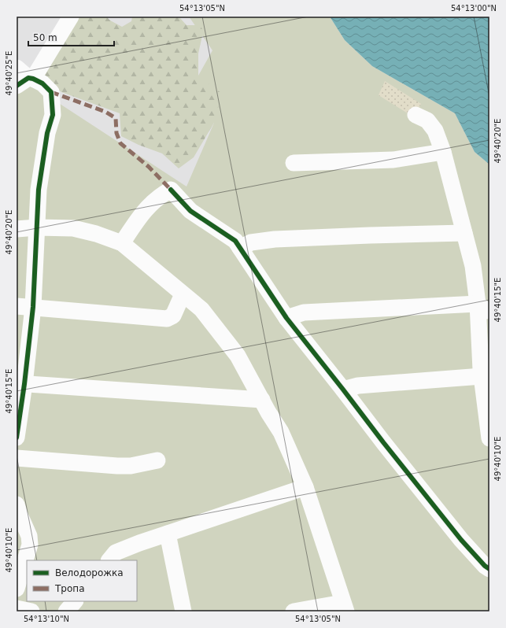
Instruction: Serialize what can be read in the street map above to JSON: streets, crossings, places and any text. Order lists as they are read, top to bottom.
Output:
{
  "legend": ["Велодорожка", "Тропа"],
  "scale_bar": "50 m",
  "coordinates": [
    "54°13'05\"N",
    "54°13'00\"N",
    "49°40'25\"E",
    "49°40'20\"E",
    "49°40'15\"E",
    "49°40'10\"E",
    "54°13'10\"N"
  ]
}
